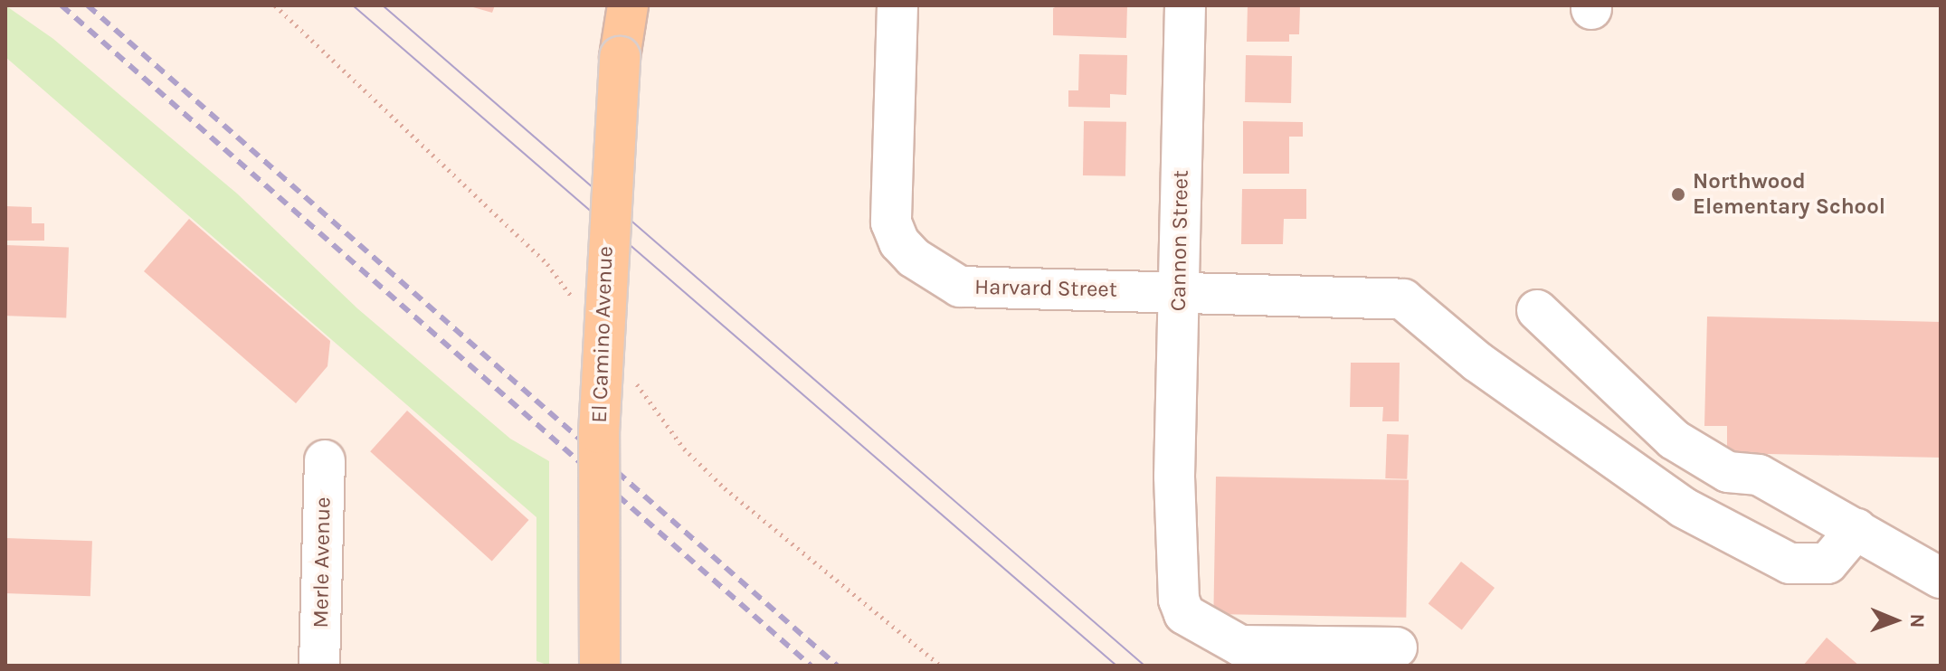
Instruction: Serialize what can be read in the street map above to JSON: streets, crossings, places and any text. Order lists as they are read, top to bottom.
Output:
{
  "streets": {
    "main road": ["El Camino Avenue"],
    "street": ["Cannon Street", "Harvard Street", "Merle Avenue"]
  },
  "crossings": [
    ["Cannon Street", "Harvard Street"]
  ],
  "places": ["Northwood Elementary School"],
  "north": "right"
}
